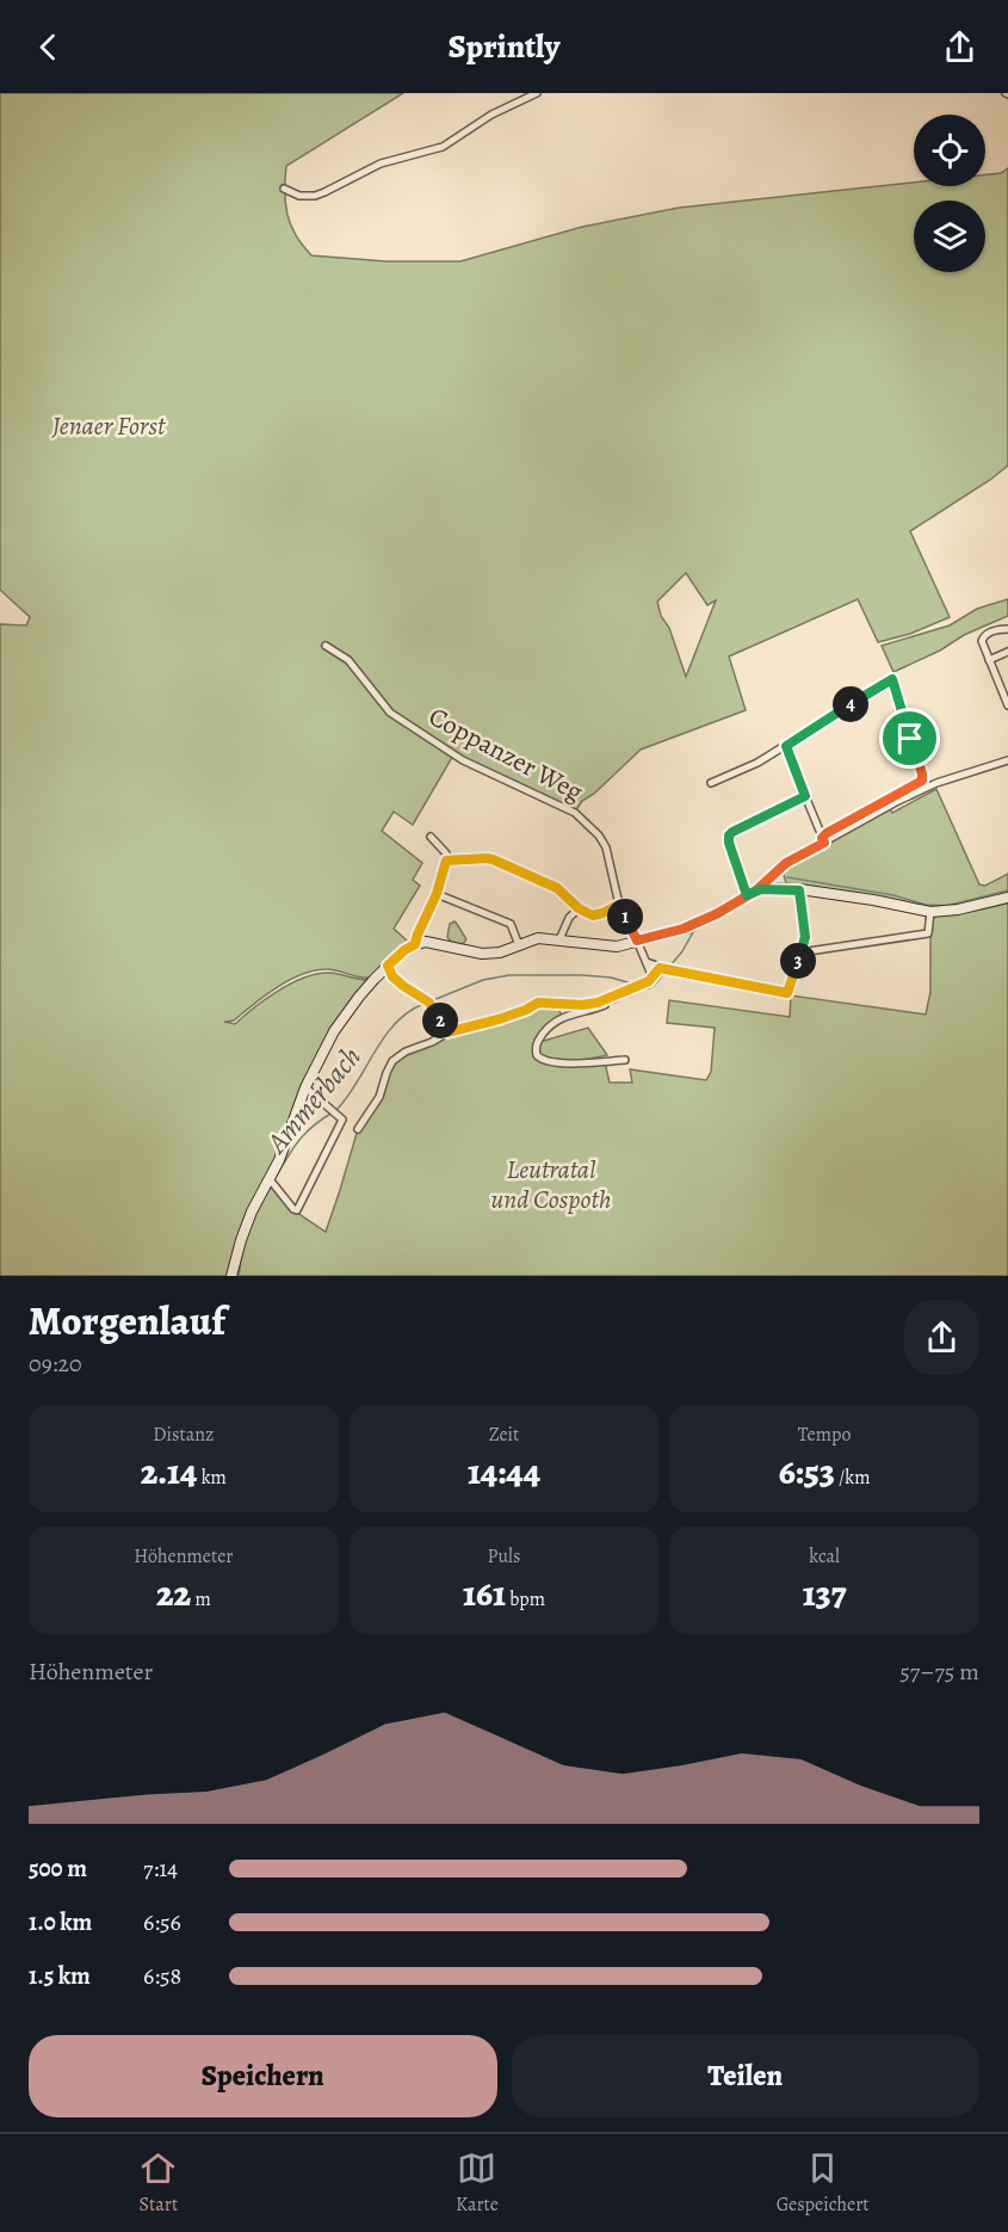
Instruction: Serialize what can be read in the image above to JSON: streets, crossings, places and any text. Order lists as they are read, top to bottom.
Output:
{
  "streets": {
    "street": ["Coppanzer Weg"]
  },
  "water": ["Ammerbach"],
  "parks": ["Jenaer Forst", "Leutratal und Cospoth"],
  "page": {
    "header": "Sprintly",
    "pins": [
      "4",
      "1",
      "3",
      "2"
    ],
    "heading": ["Morgenlauf", "09:20"],
    "stats": [
      ["Distanz", "2.14 km"],
      ["Zeit", "14:44"],
      ["Tempo", "6:53 /km"],
      ["Höhenmeter", "22 m"],
      ["Puls", "161 bpm"],
      ["kcal", "137"]
    ],
    "chart": ["Höhenmeter", "57–75 m"],
    "list": [
      {
        "name": "500 m",
        "note": "7:14"
      },
      {
        "name": "1.0 km",
        "note": "6:56"
      },
      {
        "name": "1.5 km",
        "note": "6:58"
      }
    ],
    "buttons": ["Speichern", "Teilen"],
    "tabs": ["Start", "Karte", "Gespeichert"]
  }
}
